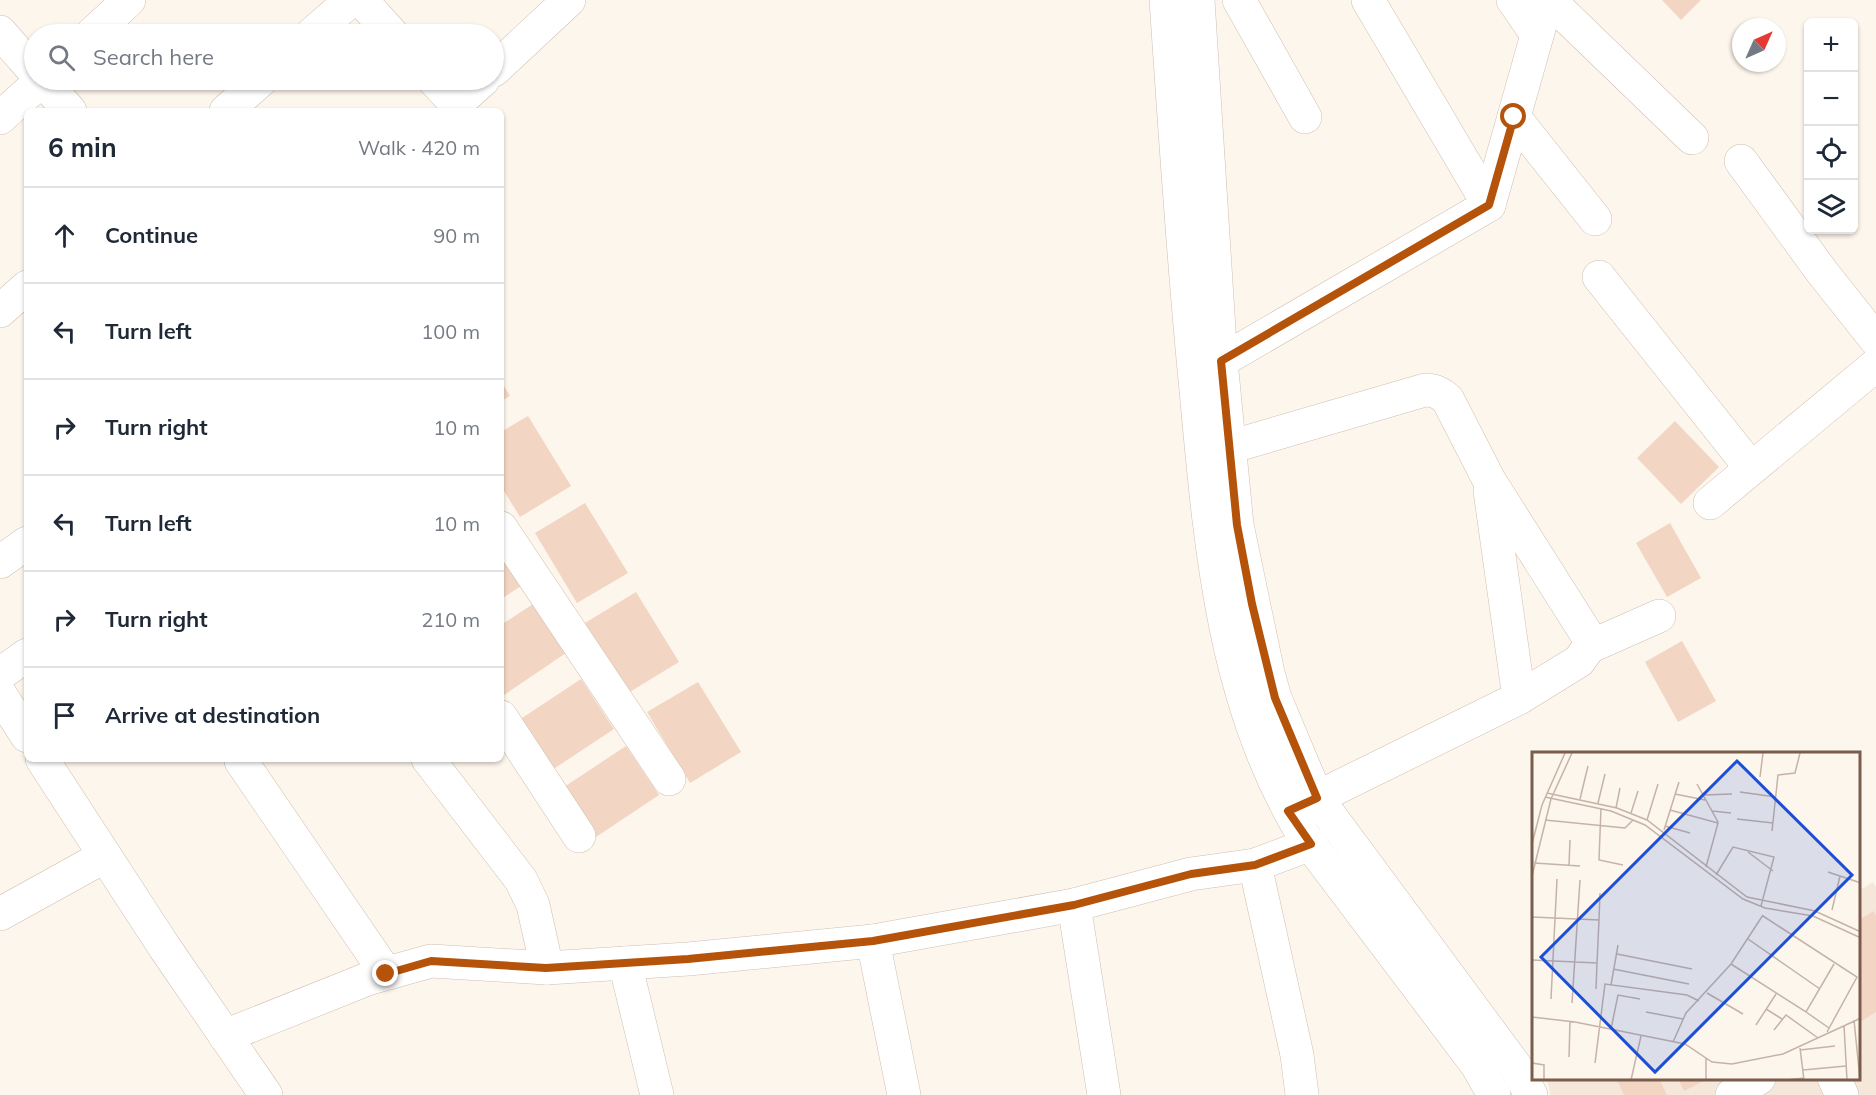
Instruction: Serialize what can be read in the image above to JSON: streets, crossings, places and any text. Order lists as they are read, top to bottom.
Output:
{
  "north": "top right",
  "page": {
    "map_buttons": ["+", "−"],
    "search": "Search here",
    "heading": ["6 min", "Walk · 420 m"],
    "list": [
      ["Continue", "90 m"],
      ["Turn left", "100 m"],
      ["Turn right", "10 m"],
      ["Turn left", "10 m"],
      ["Turn right", "210 m"],
      "Arrive at destination"
    ]
  }
}
